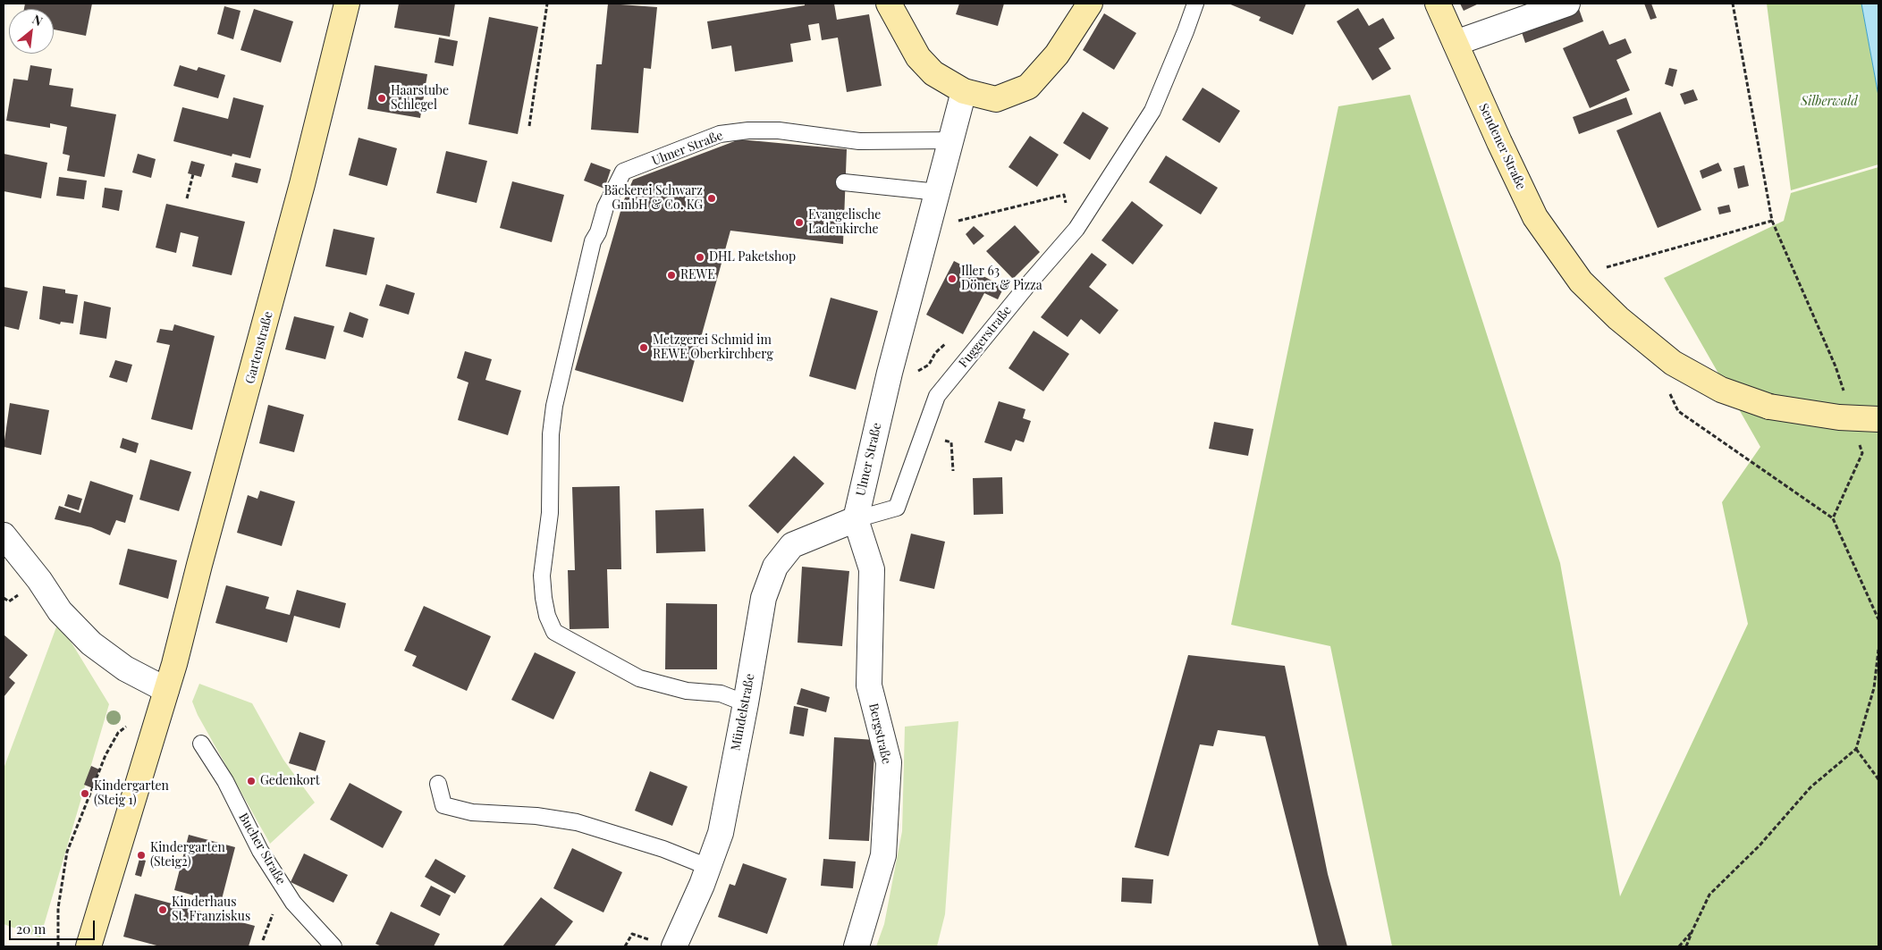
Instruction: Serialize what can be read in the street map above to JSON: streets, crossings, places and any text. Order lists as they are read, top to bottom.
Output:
{
  "streets": {
    "main road": ["Sendener Straße", "Gartenstraße"],
    "street": ["Ulmer Straße", "Mündelstraße", "Bergstraße"],
    "lane": ["Fuggerstraße", "Bucher Straße"]
  },
  "crossings": [
    ["Ulmer Straße", "Fuggerstraße"],
    ["Ulmer Straße", "Mündelstraße"],
    ["Ulmer Straße", "Bergstraße"],
    ["Fuggerstraße", "Mündelstraße"],
    ["Fuggerstraße", "Bergstraße"],
    ["Mündelstraße", "Bergstraße"]
  ],
  "parks": ["Silberwald"],
  "places": [
    "Haarstube Schlegel",
    "Bäckerei Schwarz GmbH & Co. KG",
    "Evangelische Ladenkirche",
    "DHL Paketshop",
    "REWE",
    "Iller 63 Döner & Pizza",
    "Metzgerei Schmid im REWE Oberkirchberg",
    "Gedenkort",
    "Kindergarten (Steig 1)",
    "Kindergarten (Steig2)",
    "Kinderhaus St. Franziskus"
  ],
  "scale_bar": "20 m",
  "north": "top right"
}
